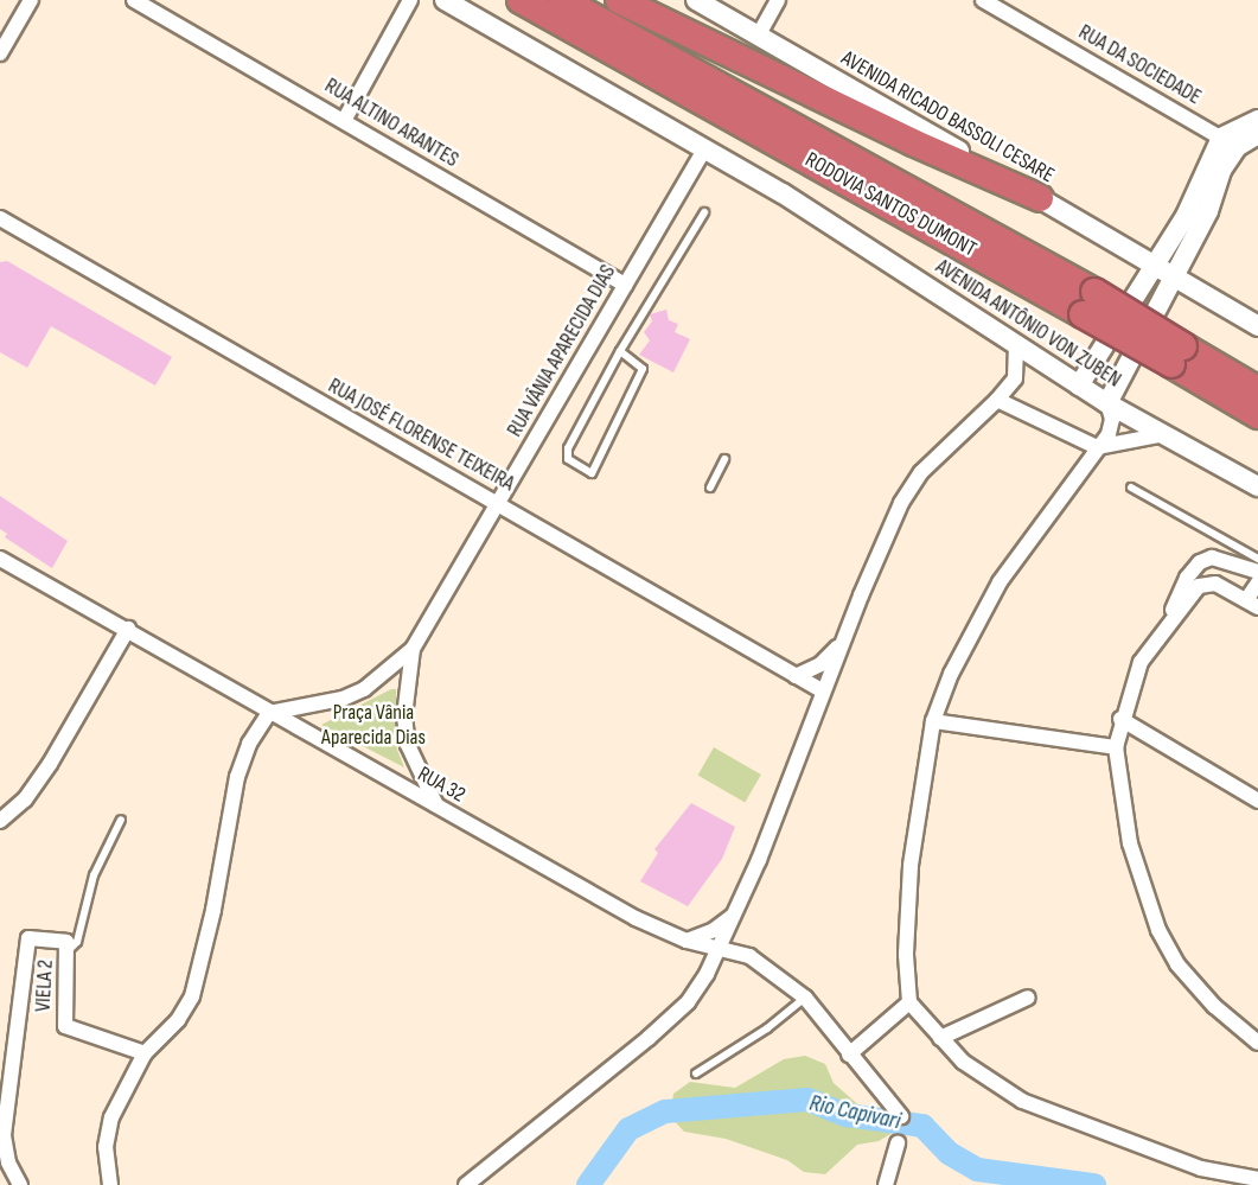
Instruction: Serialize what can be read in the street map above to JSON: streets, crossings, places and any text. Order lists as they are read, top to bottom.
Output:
{
  "streets": {
    "highway": ["RODOVIA SANTOS DUMONT"],
    "street": [
      "RUA DA SOCIEDADE",
      "AVENIDA RICADO BASSOLI CESARE",
      "RUA ALTINO ARANTES",
      "AVENIDA ANTÔNIO VON ZUBEN",
      "RUA VÂNIA APARECIDA DIAS",
      "RUA JOSÉ FLORENSE TEIXEIRA",
      "RUA 32",
      "VIELA 2"
    ]
  },
  "crossings": [
    ["RUA ALTINO ARANTES", "RUA VÂNIA APARECIDA DIAS"],
    ["AVENIDA ANTÔNIO VON ZUBEN", "RUA VÂNIA APARECIDA DIAS"],
    ["RUA VÂNIA APARECIDA DIAS", "RUA JOSÉ FLORENSE TEIXEIRA"],
    ["RUA VÂNIA APARECIDA DIAS", "RUA 32"]
  ],
  "water": ["Rio Capivari"],
  "parks": ["Praça Vânia Aparecida Dias"]
}
